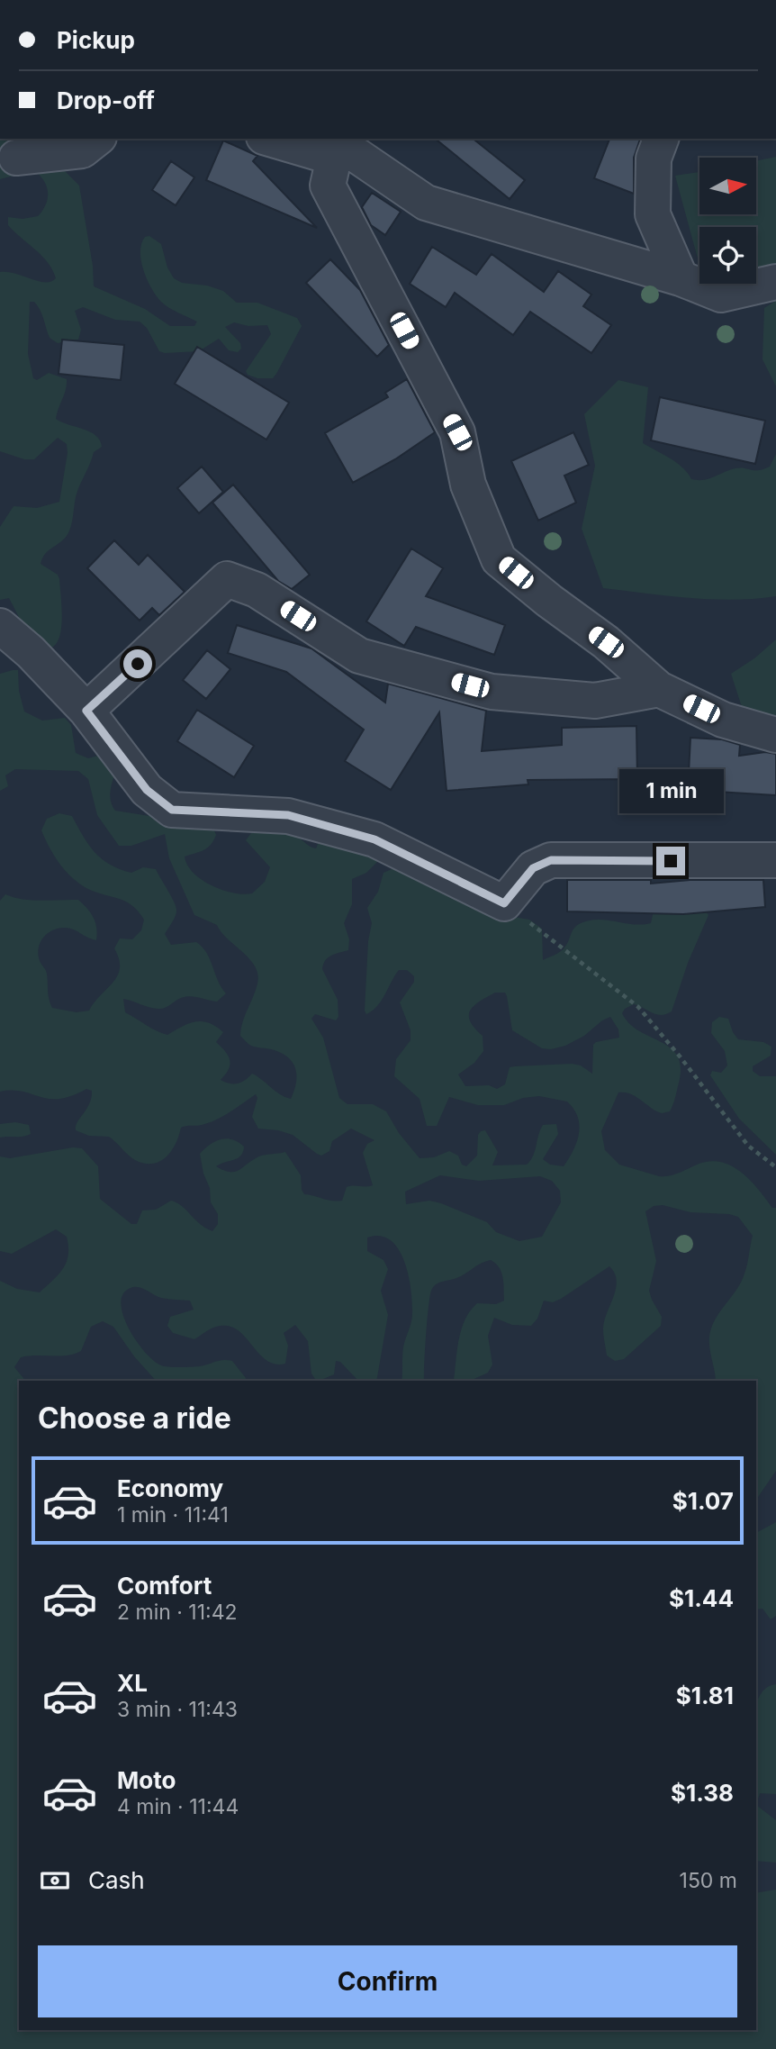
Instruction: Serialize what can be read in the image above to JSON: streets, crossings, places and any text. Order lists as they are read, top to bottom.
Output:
{
  "north": "right",
  "page": {
    "banner": ["Pickup", "Drop-off"],
    "bubble": "1 min",
    "heading": "Choose a ride",
    "list": [
      {
        "name": "Economy",
        "note": "1 min · 11:41",
        "value": "$1.07"
      },
      {
        "name": "Comfort",
        "note": "2 min · 11:42",
        "value": "$1.44"
      },
      {
        "name": "XL",
        "note": "3 min · 11:43",
        "value": "$1.81"
      },
      {
        "name": "Moto",
        "note": "4 min · 11:44",
        "value": "$1.38"
      }
    ],
    "pay": ["Cash", "150 m"],
    "buttons": "Confirm"
  }
}
